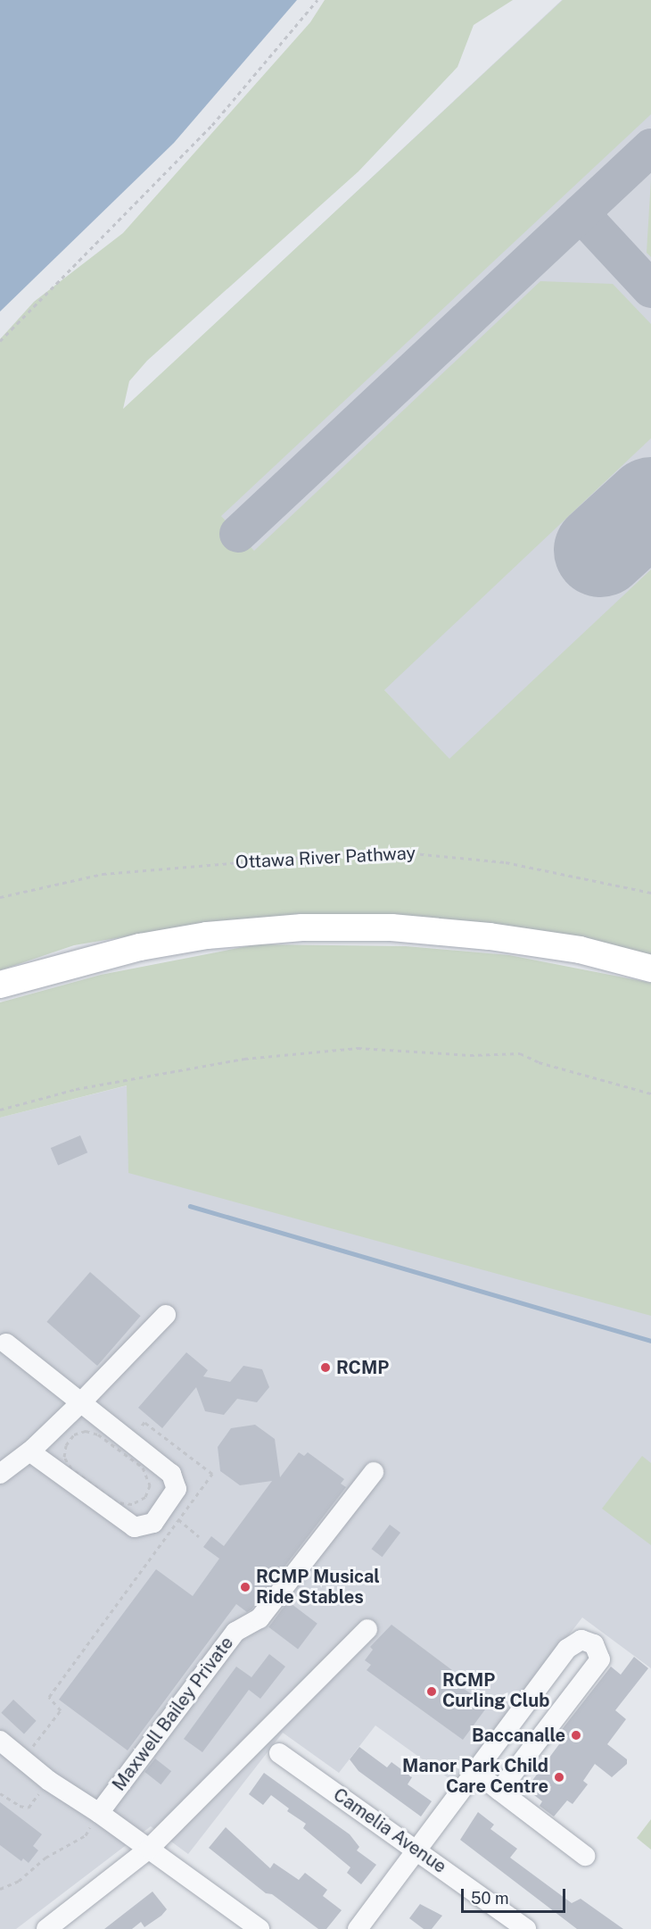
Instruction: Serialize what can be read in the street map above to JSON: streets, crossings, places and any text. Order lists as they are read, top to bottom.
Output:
{
  "streets": {
    "street": ["Maxwell Bailey Private", "Camelia Avenue"],
    "path": ["Ottawa River Pathway"]
  },
  "places": [
    "RCMP",
    "RCMP Musical Ride Stables",
    "RCMP Curling Club",
    "Baccanalle",
    "Manor Park Child Care Centre"
  ],
  "scale_bar": "50 m"
}
